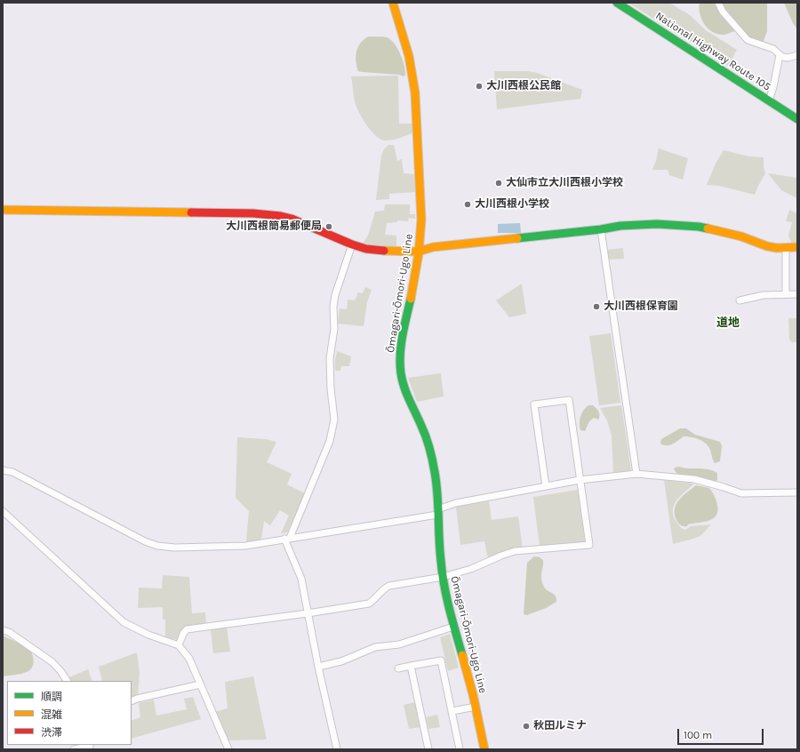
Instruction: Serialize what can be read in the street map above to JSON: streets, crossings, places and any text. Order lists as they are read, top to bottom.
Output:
{
  "streets": {
    "main road": ["National Highway Route 105", "Ōmagari-Ōmori-Ugo Line"]
  },
  "districts": ["道地"],
  "places": [
    "大川西根公民館",
    "大仙市立大川西根小学校",
    "大川西根小学校",
    "大川西根簡易郵便局",
    "大川西根保育園",
    "秋田ルミナ"
  ],
  "legend": ["順調", "混雑", "渋滞"],
  "scale_bar": "100 m"
}
